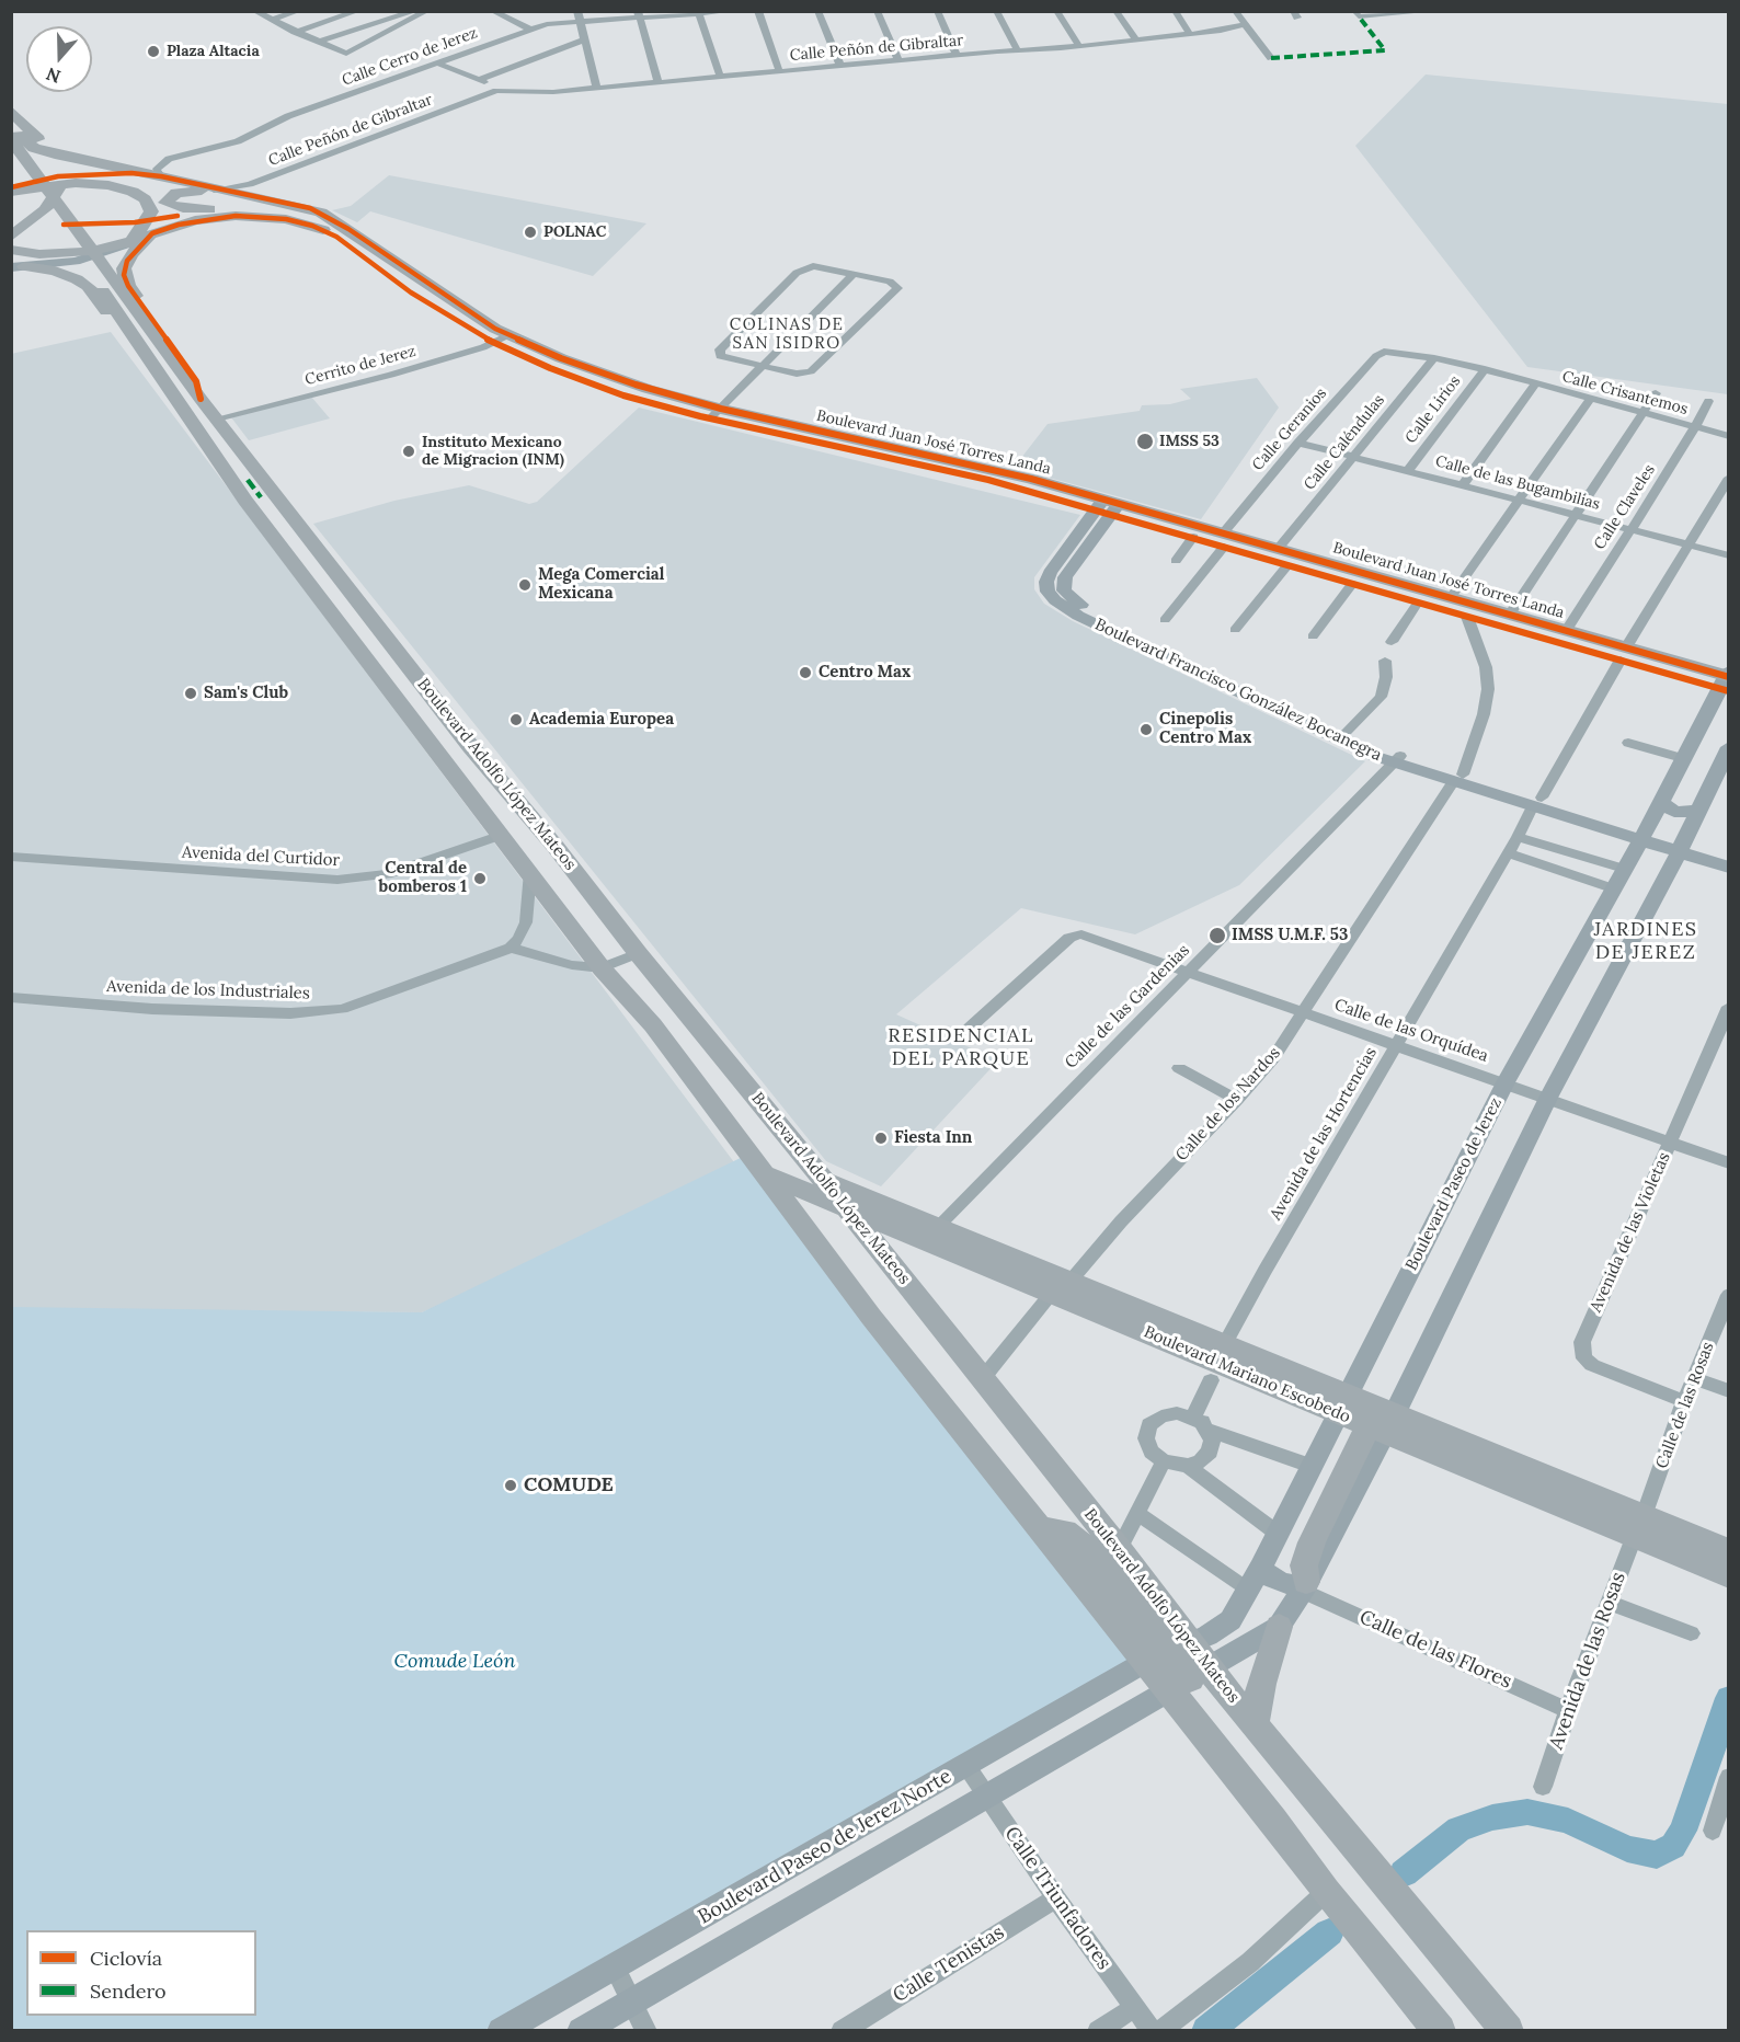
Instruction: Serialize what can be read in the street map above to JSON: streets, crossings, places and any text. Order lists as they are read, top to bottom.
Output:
{
  "streets": {
    "main road": [
      "Boulevard Juan José Torres Landa",
      "Boulevard Francisco González Bocanegra",
      "Boulevard Adolfo López Mateos",
      "Boulevard Paseo de Jerez",
      "Boulevard Mariano Escobedo",
      "Boulevard Paseo de Jerez Norte"
    ],
    "street": [
      "Calle Peñón de Gibraltar",
      "Calle Cerro de Jerez",
      "Cerrito de Jerez",
      "Calle Crisantemos",
      "Calle Lirios",
      "Calle Geranios",
      "Calle Caléndulas",
      "Calle de las Bugambilias",
      "Calle Claveles",
      "Avenida del Curtidor",
      "Avenida de los Industriales",
      "Calle de las Gardenias",
      "Calle de las Orquídea",
      "Calle de los Nardos",
      "Avenida de las Hortencias",
      "Avenida de las Violetas",
      "Calle de las Rosas",
      "Calle de las Flores",
      "Avenida de las Rosas",
      "Calle Triunfadores",
      "Calle Tenistas"
    ]
  },
  "crossings": [
    ["Calle Peñón de Gibraltar", "Boulevard Juan José Torres Landa"],
    ["Calle Cerro de Jerez", "Boulevard Juan José Torres Landa"],
    ["Cerrito de Jerez", "Boulevard Juan José Torres Landa"],
    ["Cerrito de Jerez", "Boulevard Adolfo López Mateos"],
    ["Calle Crisantemos", "Calle Lirios"],
    ["Calle Crisantemos", "Calle Geranios"],
    ["Calle Crisantemos", "Calle Caléndulas"],
    ["Calle Crisantemos", "Calle Claveles"],
    ["Calle Lirios", "Calle de las Bugambilias"],
    ["Calle Geranios", "Boulevard Juan José Torres Landa"],
    ["Calle Geranios", "Calle de las Bugambilias"],
    ["Boulevard Juan José Torres Landa", "Calle Caléndulas"],
    ["Boulevard Juan José Torres Landa", "Calle Claveles"],
    ["Boulevard Juan José Torres Landa", "Boulevard Francisco González Bocanegra"],
    ["Boulevard Juan José Torres Landa", "Boulevard Adolfo López Mateos"],
    ["Boulevard Juan José Torres Landa", "Calle de los Nardos"],
    ["Boulevard Juan José Torres Landa", "Avenida de las Hortencias"],
    ["Boulevard Juan José Torres Landa", "Boulevard Paseo de Jerez"],
    ["Calle Caléndulas", "Calle de las Bugambilias"],
    ["Calle de las Bugambilias", "Calle Claveles"],
    ["Calle de las Bugambilias", "Avenida de las Hortencias"],
    ["Boulevard Francisco González Bocanegra", "Calle de las Gardenias"],
    ["Boulevard Francisco González Bocanegra", "Calle de los Nardos"],
    ["Boulevard Francisco González Bocanegra", "Avenida de las Hortencias"],
    ["Boulevard Francisco González Bocanegra", "Boulevard Paseo de Jerez"],
    ["Boulevard Adolfo López Mateos", "Avenida del Curtidor"],
    ["Boulevard Adolfo López Mateos", "Calle de los Nardos"],
    ["Boulevard Adolfo López Mateos", "Boulevard Paseo de Jerez"],
    ["Boulevard Adolfo López Mateos", "Boulevard Mariano Escobedo"],
    ["Boulevard Adolfo López Mateos", "Boulevard Paseo de Jerez Norte"],
    ["Calle de las Gardenias", "Calle de las Orquídea"],
    ["Calle de las Gardenias", "Boulevard Mariano Escobedo"],
    ["Calle de las Orquídea", "Calle de los Nardos"],
    ["Calle de las Orquídea", "Avenida de las Hortencias"],
    ["Calle de las Orquídea", "Boulevard Paseo de Jerez"],
    ["Calle de las Orquídea", "Avenida de las Violetas"],
    ["Calle de los Nardos", "Boulevard Mariano Escobedo"],
    ["Avenida de las Hortencias", "Boulevard Mariano Escobedo"],
    ["Boulevard Paseo de Jerez", "Boulevard Mariano Escobedo"],
    ["Boulevard Paseo de Jerez", "Boulevard Paseo de Jerez Norte"],
    ["Avenida de las Violetas", "Calle de las Rosas"],
    ["Boulevard Mariano Escobedo", "Calle de las Rosas"],
    ["Boulevard Mariano Escobedo", "Avenida de las Rosas"],
    ["Calle de las Rosas", "Avenida de las Rosas"],
    ["Calle de las Flores", "Avenida de las Rosas"],
    ["Boulevard Paseo de Jerez Norte", "Calle Triunfadores"],
    ["Calle Triunfadores", "Calle Tenistas"]
  ],
  "districts": ["COLINAS DE SAN ISIDRO", "JARDINES DE JEREZ", "RESIDENCIAL DEL PARQUE"],
  "parks": ["Comude León"],
  "places": [
    "Plaza Altacia",
    "POLNAC",
    "IMSS 53",
    "Instituto Mexicano de Migracion (INM)",
    "Mega Comercial Mexicana",
    "Centro Max",
    "Sam's Club",
    "Academia Europea",
    "Cinepolis Centro Max",
    "Central de bomberos 1",
    "IMSS U.M.F. 53",
    "Fiesta Inn",
    "COMUDE"
  ],
  "legend": ["Ciclovía", "Sendero"],
  "north": "bottom"
}
